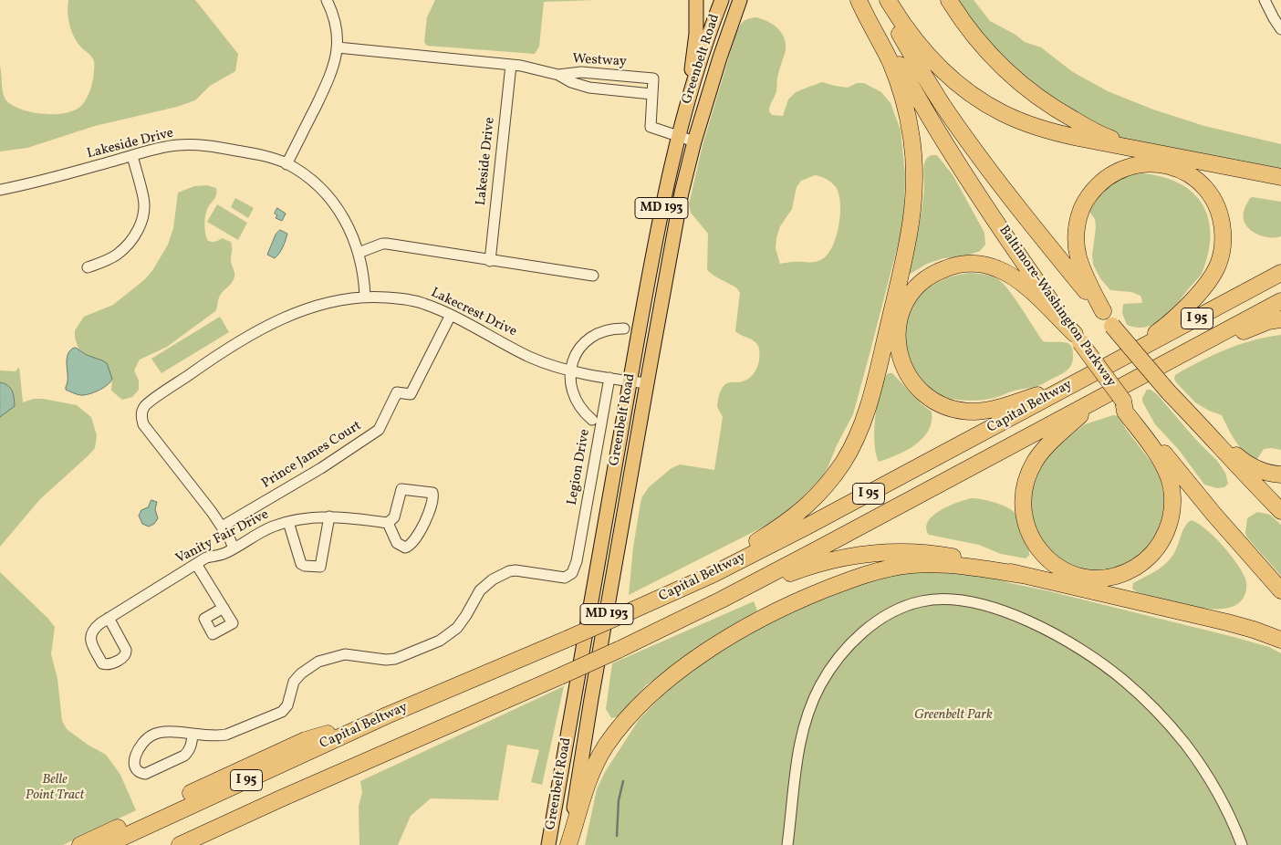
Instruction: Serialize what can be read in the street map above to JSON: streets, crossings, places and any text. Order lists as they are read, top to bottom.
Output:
{
  "streets": {
    "highway": ["Baltimore-Washington Parkway", "I 95", "Capital Beltway"],
    "main road": ["Greenbelt Road", "MD 193"],
    "street": [
      "Westway",
      "Lakeside Drive",
      "Lakecrest Drive",
      "Prince James Court",
      "Legion Drive",
      "Vanity Fair Drive"
    ]
  },
  "crossings": [
    ["Greenbelt Road", "Lakecrest Drive"],
    ["Lakeside Drive", "Lakecrest Drive"],
    ["Lakecrest Drive", "Prince James Court"],
    ["Lakecrest Drive", "Legion Drive"]
  ],
  "parks": ["Greenbelt Park", "Belle Point Tract"]
}
